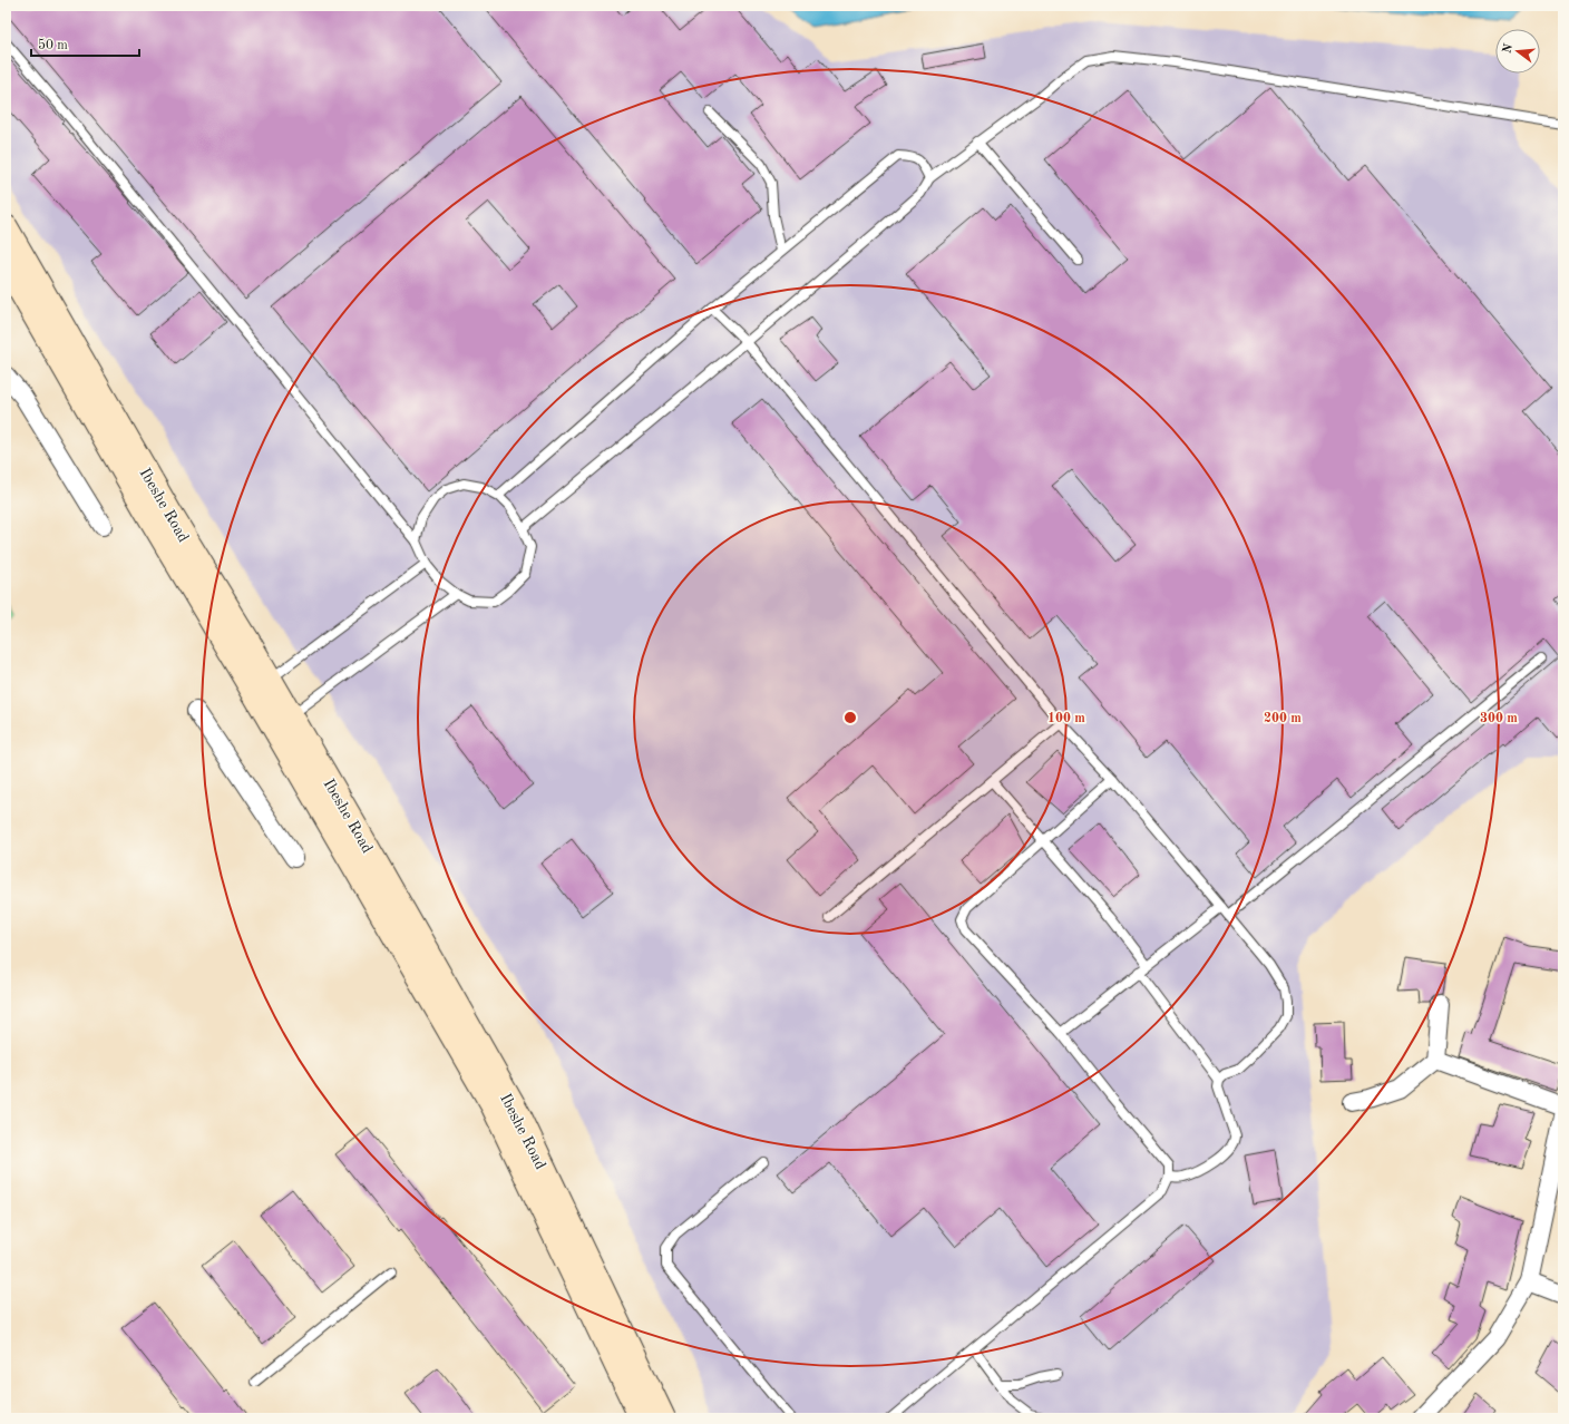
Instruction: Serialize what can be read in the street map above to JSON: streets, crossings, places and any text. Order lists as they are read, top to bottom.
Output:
{
  "streets": {
    "main road": ["Ibeshe Road"]
  },
  "scale_bar": "50 m",
  "north": "left",
  "rings": ["100 m", "200 m", "300 m"]
}
